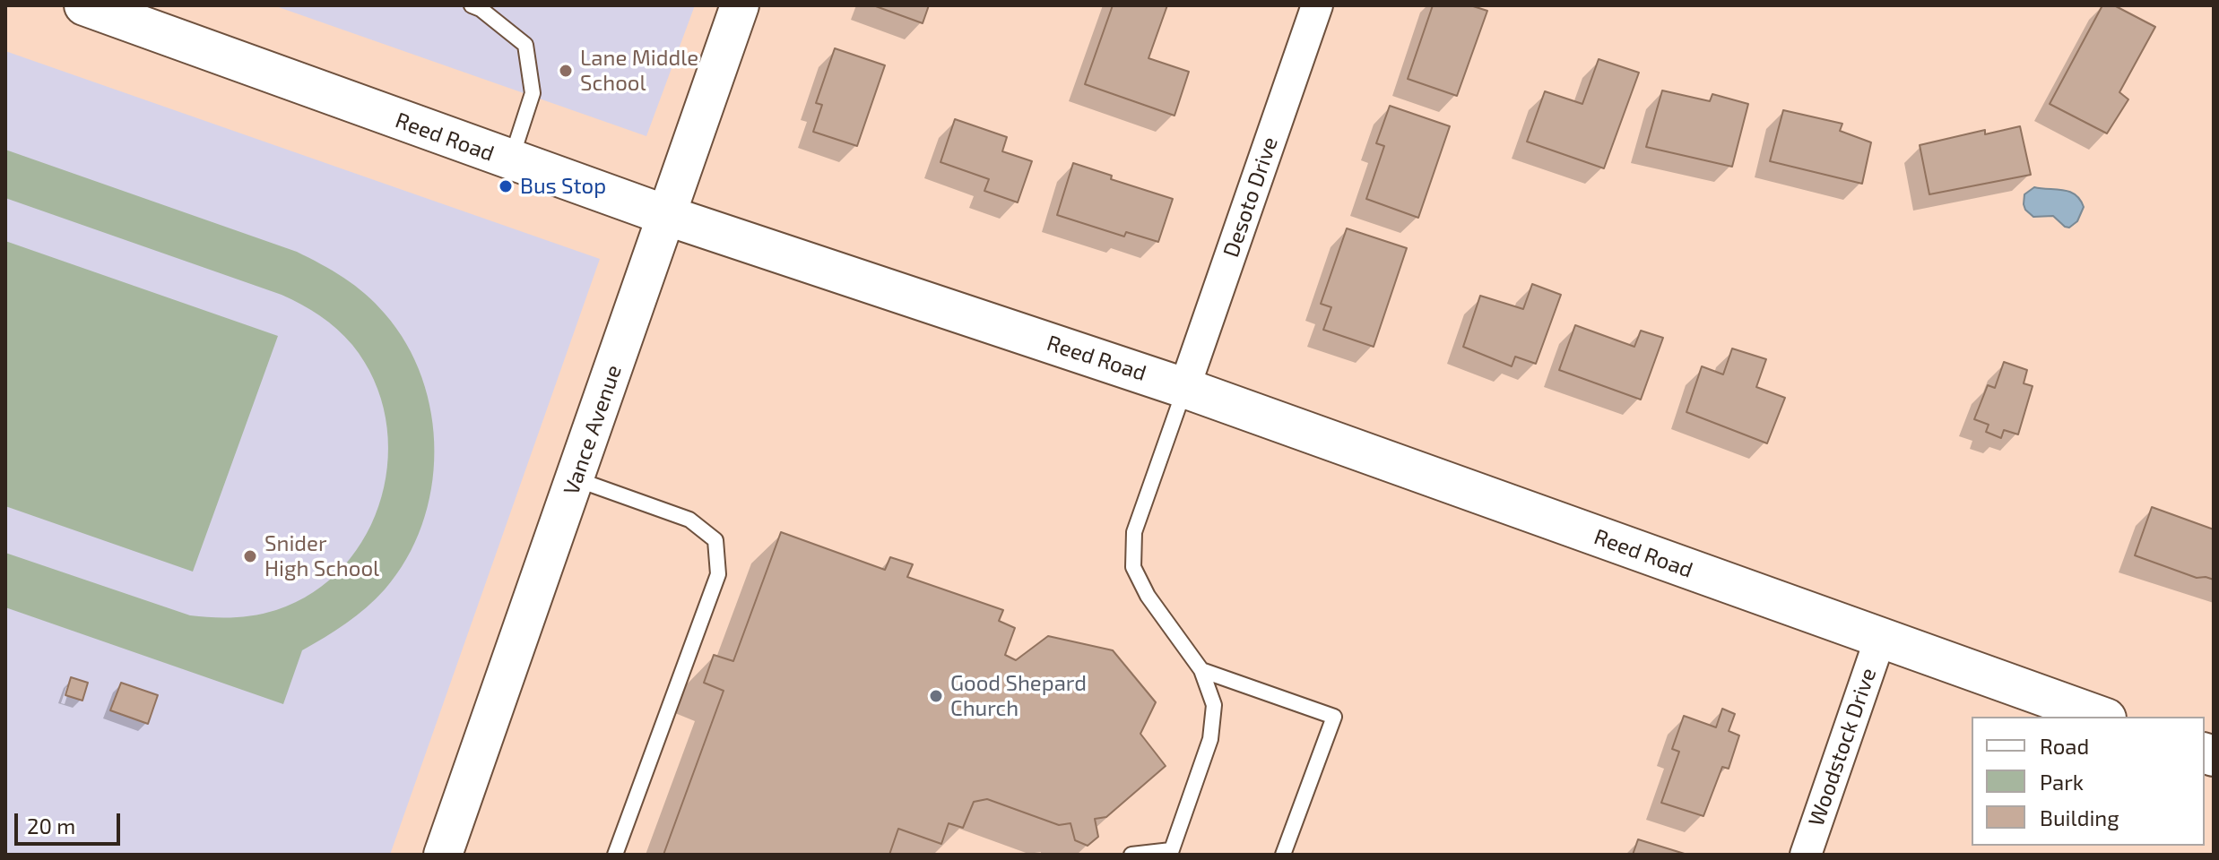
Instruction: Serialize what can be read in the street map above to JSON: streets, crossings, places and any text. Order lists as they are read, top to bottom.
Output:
{
  "streets": {
    "main road": ["Reed Road"],
    "street": ["Desoto Drive", "Vance Avenue", "Woodstock Drive"]
  },
  "crossings": [
    ["Reed Road", "Desoto Drive"],
    ["Reed Road", "Vance Avenue"],
    ["Reed Road", "Woodstock Drive"]
  ],
  "places": [
    "Lane Middle School",
    "Bus Stop",
    "Snider High School",
    "Good Shepard Church"
  ],
  "legend": ["Road", "Park", "Building"],
  "scale_bar": "20 m"
}
